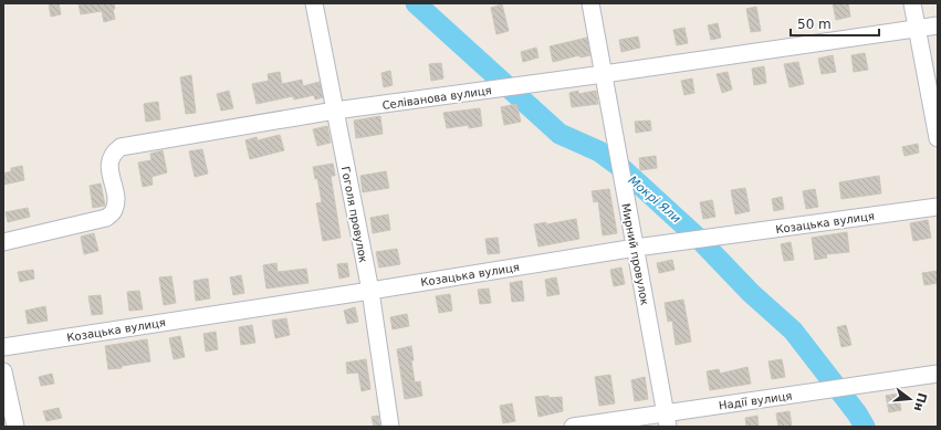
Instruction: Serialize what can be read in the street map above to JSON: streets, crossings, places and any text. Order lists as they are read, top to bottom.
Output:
{
  "streets": {
    "street": [
      "Селіванова вулиця",
      "Гоголя провулок",
      "Козацька вулиця",
      "Мирний провулок",
      "Надії вулиця"
    ]
  },
  "crossings": [
    ["Селіванова вулиця", "Гоголя провулок"],
    ["Селіванова вулиця", "Мирний провулок"],
    ["Гоголя провулок", "Козацька вулиця"],
    ["Козацька вулиця", "Мирний провулок"],
    ["Мирний провулок", "Надії вулиця"]
  ],
  "water": ["Мокрі Яли"],
  "scale_bar": "50 m",
  "north": "right"
}
